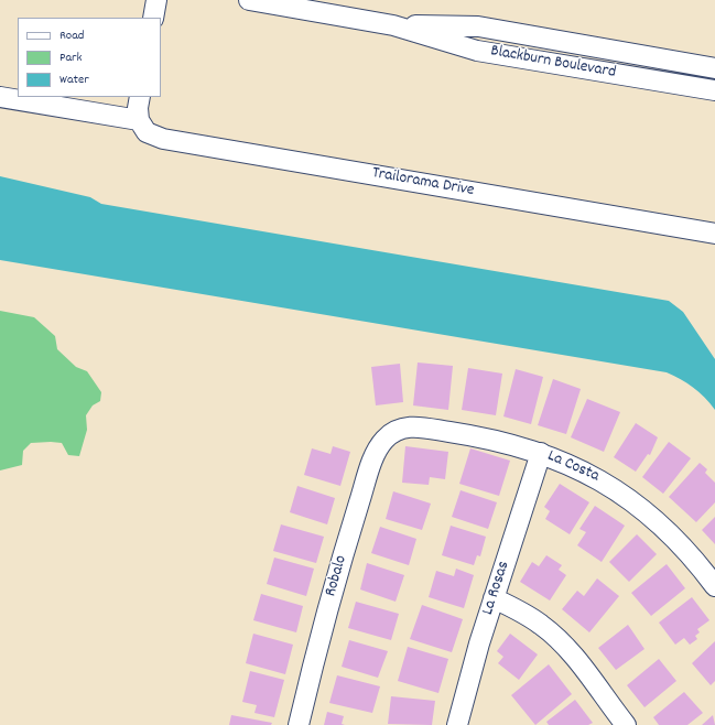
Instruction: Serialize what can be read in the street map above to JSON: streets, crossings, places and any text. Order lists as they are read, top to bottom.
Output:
{
  "streets": {
    "street": [
      "Blackburn Boulevard",
      "Trailorama Drive",
      "La Costa",
      "Robalo",
      "La Rosas"
    ]
  },
  "crossings": [
    ["La Costa", "Robalo"],
    ["La Costa", "La Rosas"]
  ],
  "legend": ["Road", "Park", "Water"]
}
